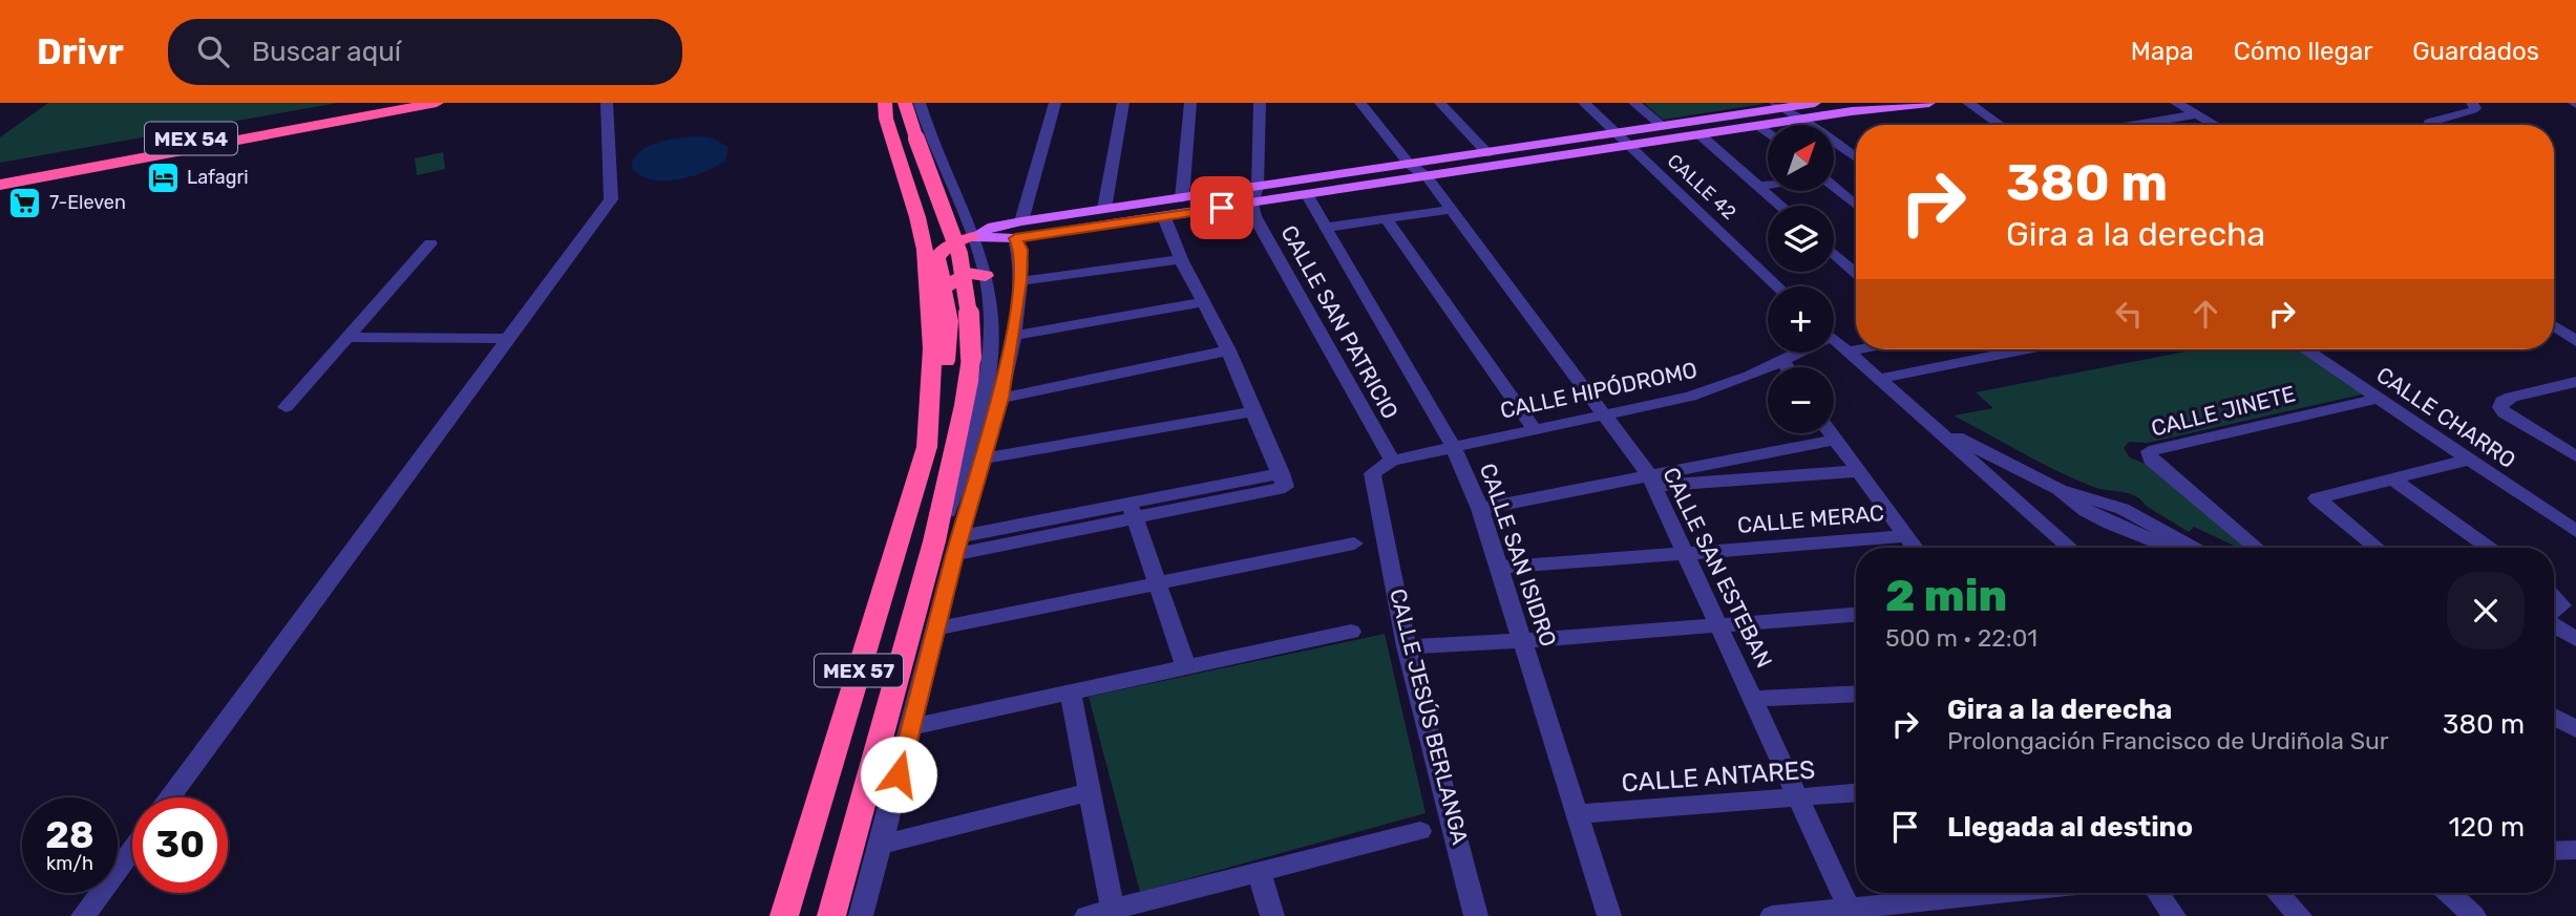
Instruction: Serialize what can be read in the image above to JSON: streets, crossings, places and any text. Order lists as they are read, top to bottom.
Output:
{
  "streets": {
    "highway": ["MEX 54", "MEX 57"],
    "street": [
      "CALLE 42",
      "CALLE SAN PATRICIO",
      "CALLE HIPÓDROMO",
      "CALLE JINETE",
      "CALLE CHARRO",
      "CALLE MERAC",
      "CALLE SAN ISIDRO",
      "CALLE SAN ESTEBAN",
      "CALLE JESÚS BERLANGA",
      "CALLE ANTARES"
    ]
  },
  "crossings": [
    ["CALLE SAN PATRICIO", "CALLE HIPÓDROMO"],
    ["CALLE HIPÓDROMO", "CALLE SAN ISIDRO"],
    ["CALLE HIPÓDROMO", "CALLE SAN ESTEBAN"],
    ["CALLE HIPÓDROMO", "CALLE JESÚS BERLANGA"],
    ["CALLE JINETE", "CALLE CHARRO"],
    ["CALLE MERAC", "CALLE SAN ISIDRO"],
    ["CALLE MERAC", "CALLE SAN ESTEBAN"],
    ["CALLE SAN ISIDRO", "CALLE ANTARES"],
    ["CALLE SAN ESTEBAN", "CALLE ANTARES"]
  ],
  "places": {
    "hotel": ["Lafagri"],
    "supermarket": ["7-Eleven"]
  },
  "north": "top right",
  "page": {
    "header": "Drivr",
    "search": "Buscar aquí",
    "nav": ["Mapa", "Cómo llegar", "Guardados"],
    "map_buttons": ["+", "−"],
    "turn": ["380 m", "Gira a la derecha"],
    "heading": ["2 min", "500 m · 22:01"],
    "list": [
      {
        "name": "Gira a la derecha",
        "note": "Prolongación Francisco de Urdiñola Sur",
        "value": "380 m"
      },
      {
        "name": "Llegada al destino",
        "value": "120 m"
      }
    ],
    "speed": "28 km/h",
    "limit": "30"
  }
}
